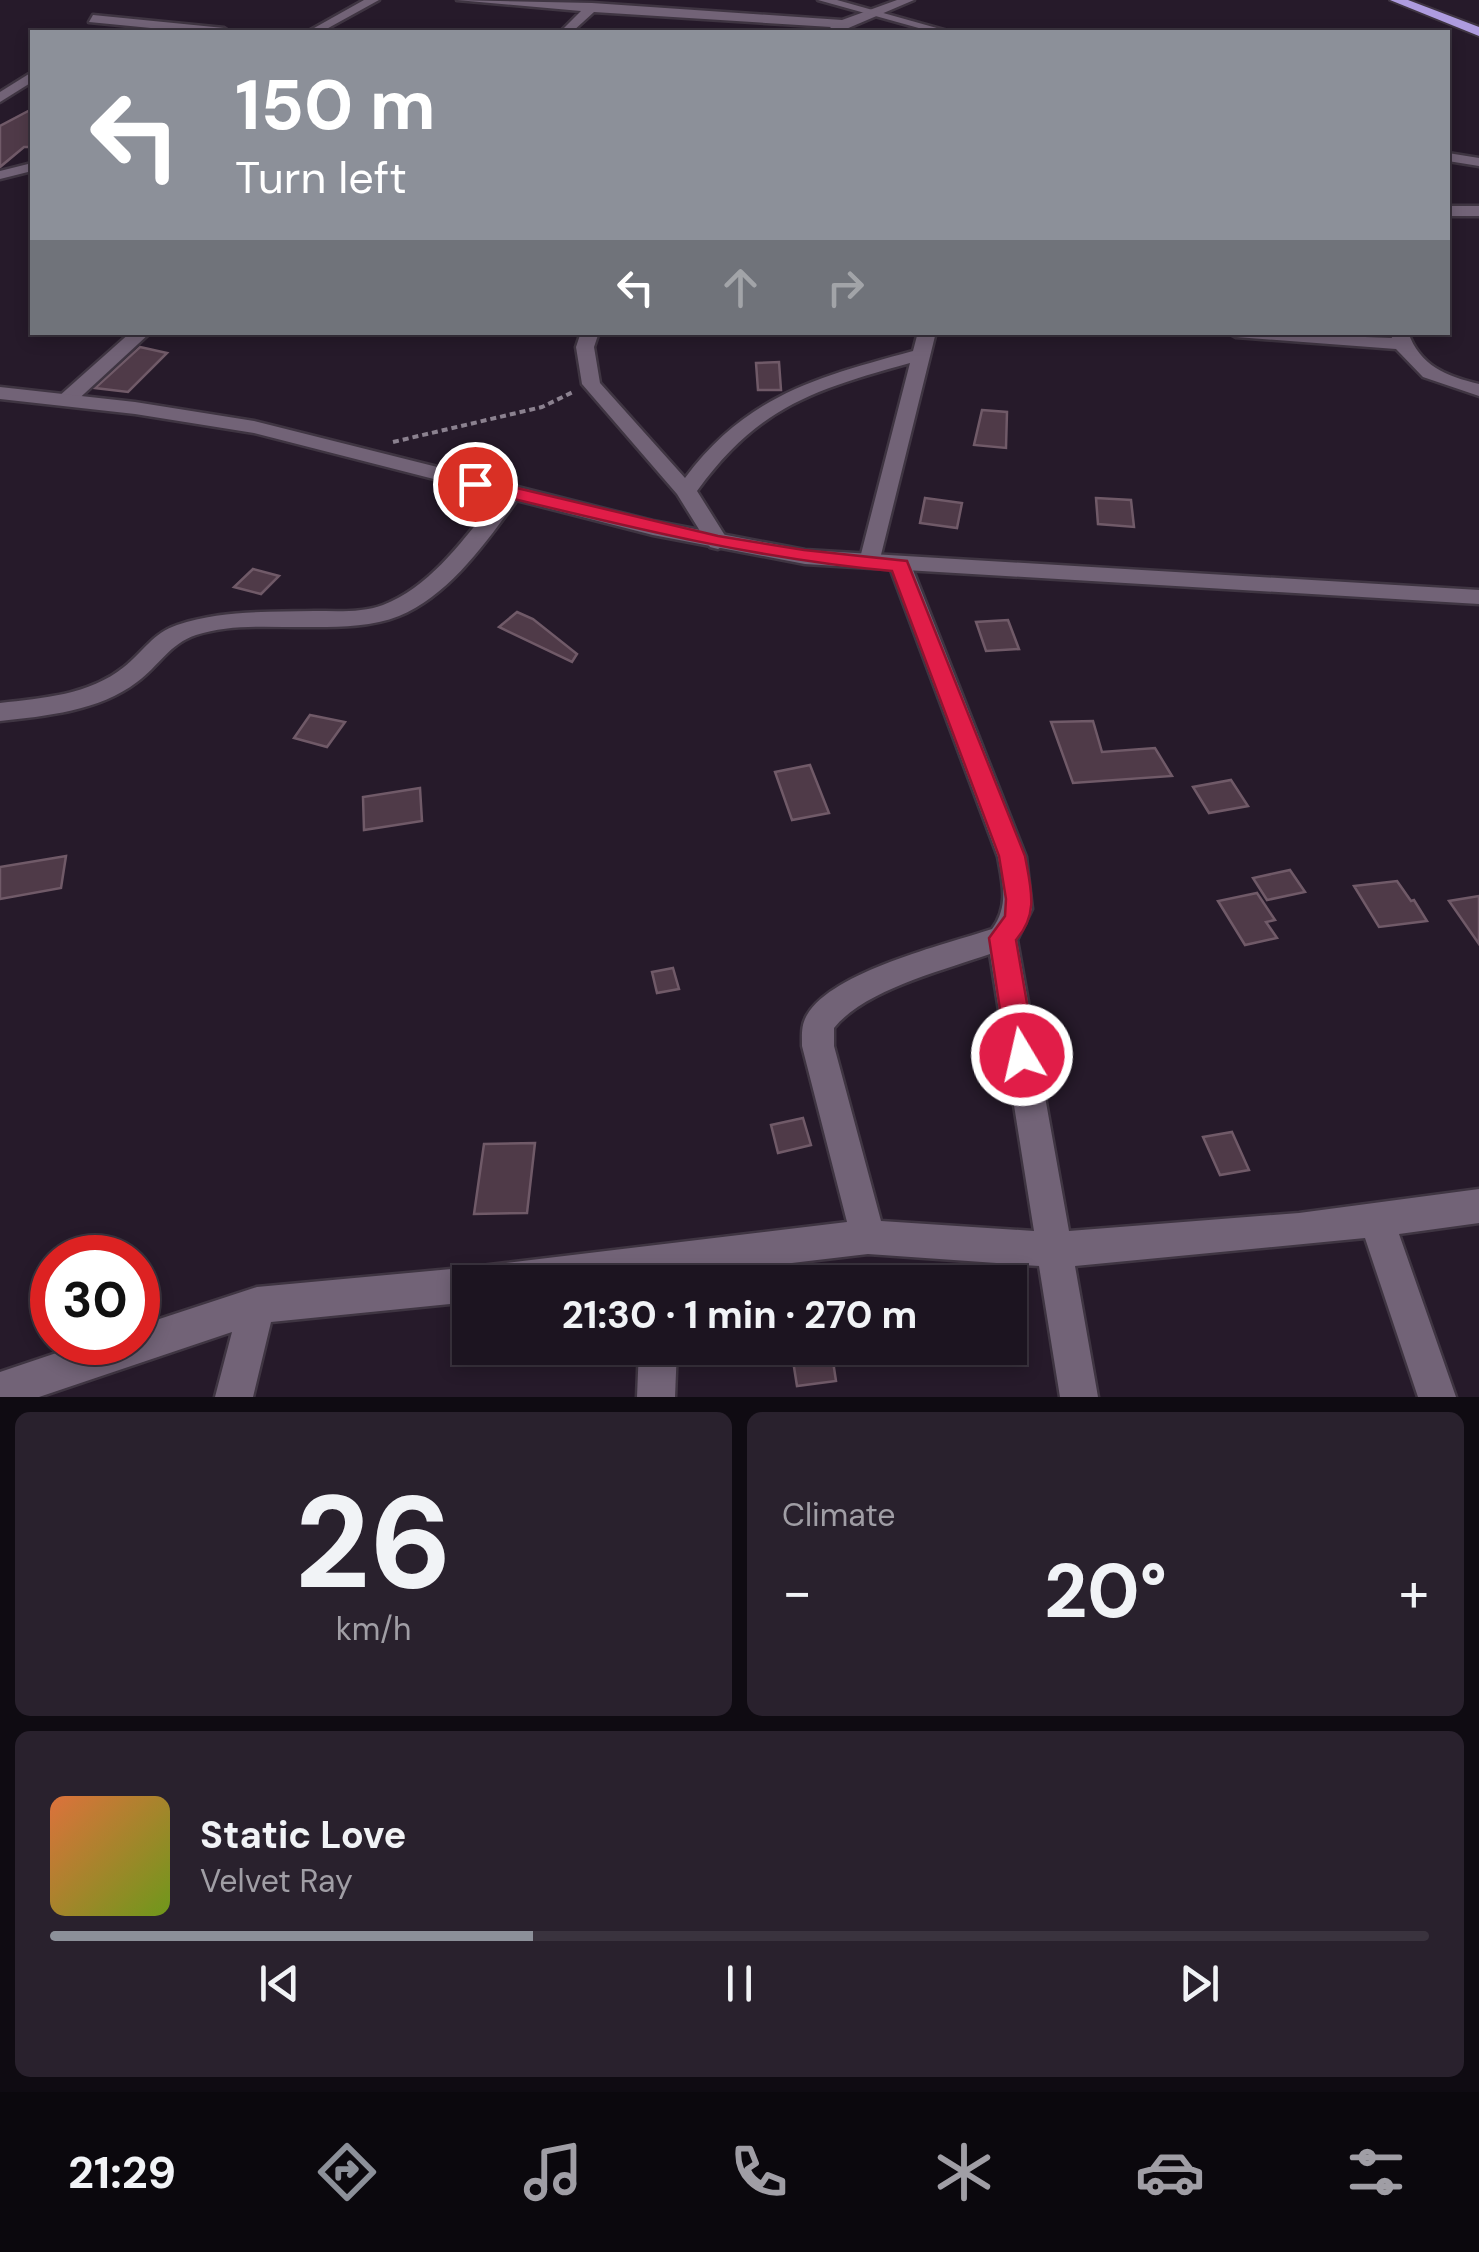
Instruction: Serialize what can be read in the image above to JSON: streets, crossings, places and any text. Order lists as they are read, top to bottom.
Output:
{
  "page": {
    "turn": ["150 m", "Turn left"],
    "limit": "30",
    "trip": "21:30 · 1 min · 270 m",
    "tile": [
      ["26", "km/h"],
      "Climate"
    ],
    "heat": ["−", "20°", "+"],
    "song": ["Static Love", "Velvet Ray"],
    "tabs": "21:29"
  }
}
